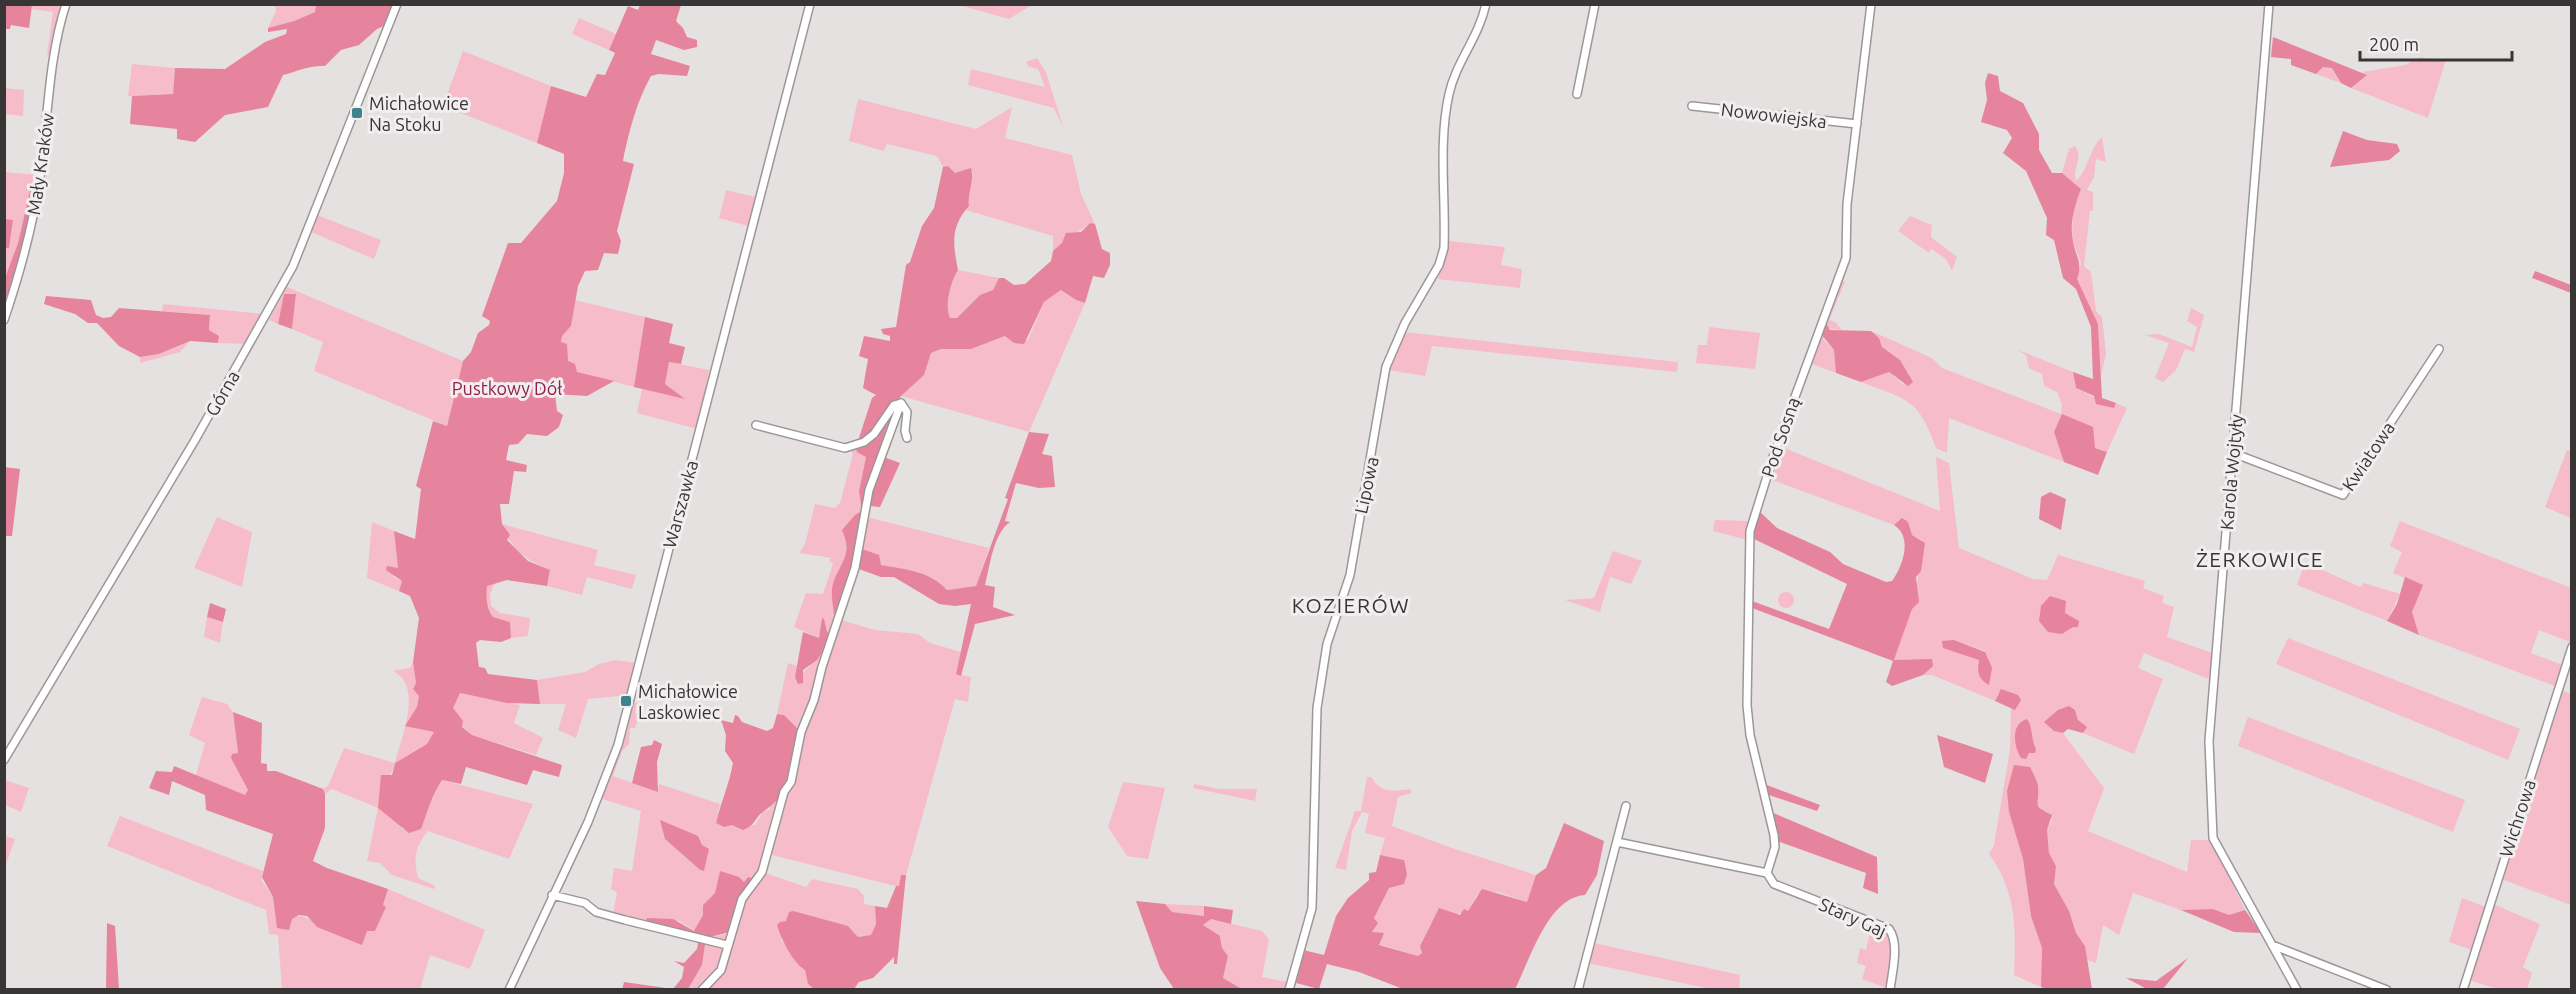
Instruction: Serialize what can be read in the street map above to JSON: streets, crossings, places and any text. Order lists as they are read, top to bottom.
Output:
{
  "streets": {
    "street": [
      "Nowowiejska",
      "Mały Kraków",
      "Górna",
      "Pod Sosną",
      "Kwiatowa",
      "Karola Wojtyły",
      "Lipowa",
      "Warszawka",
      "Wichrowa",
      "Stary Gaj"
    ]
  },
  "crossings": [
    ["Nowowiejska", "Pod Sosną"],
    ["Pod Sosną", "Stary Gaj"],
    ["Kwiatowa", "Karola Wojtyły"]
  ],
  "districts": ["ŻERKOWICE", "KOZIERÓW"],
  "parks": ["Pustkowy Dół"],
  "places": {
    "transit": ["Michałowice Na Stoku", "Michałowice Laskowiec"]
  },
  "scale_bar": "200 m"
}
